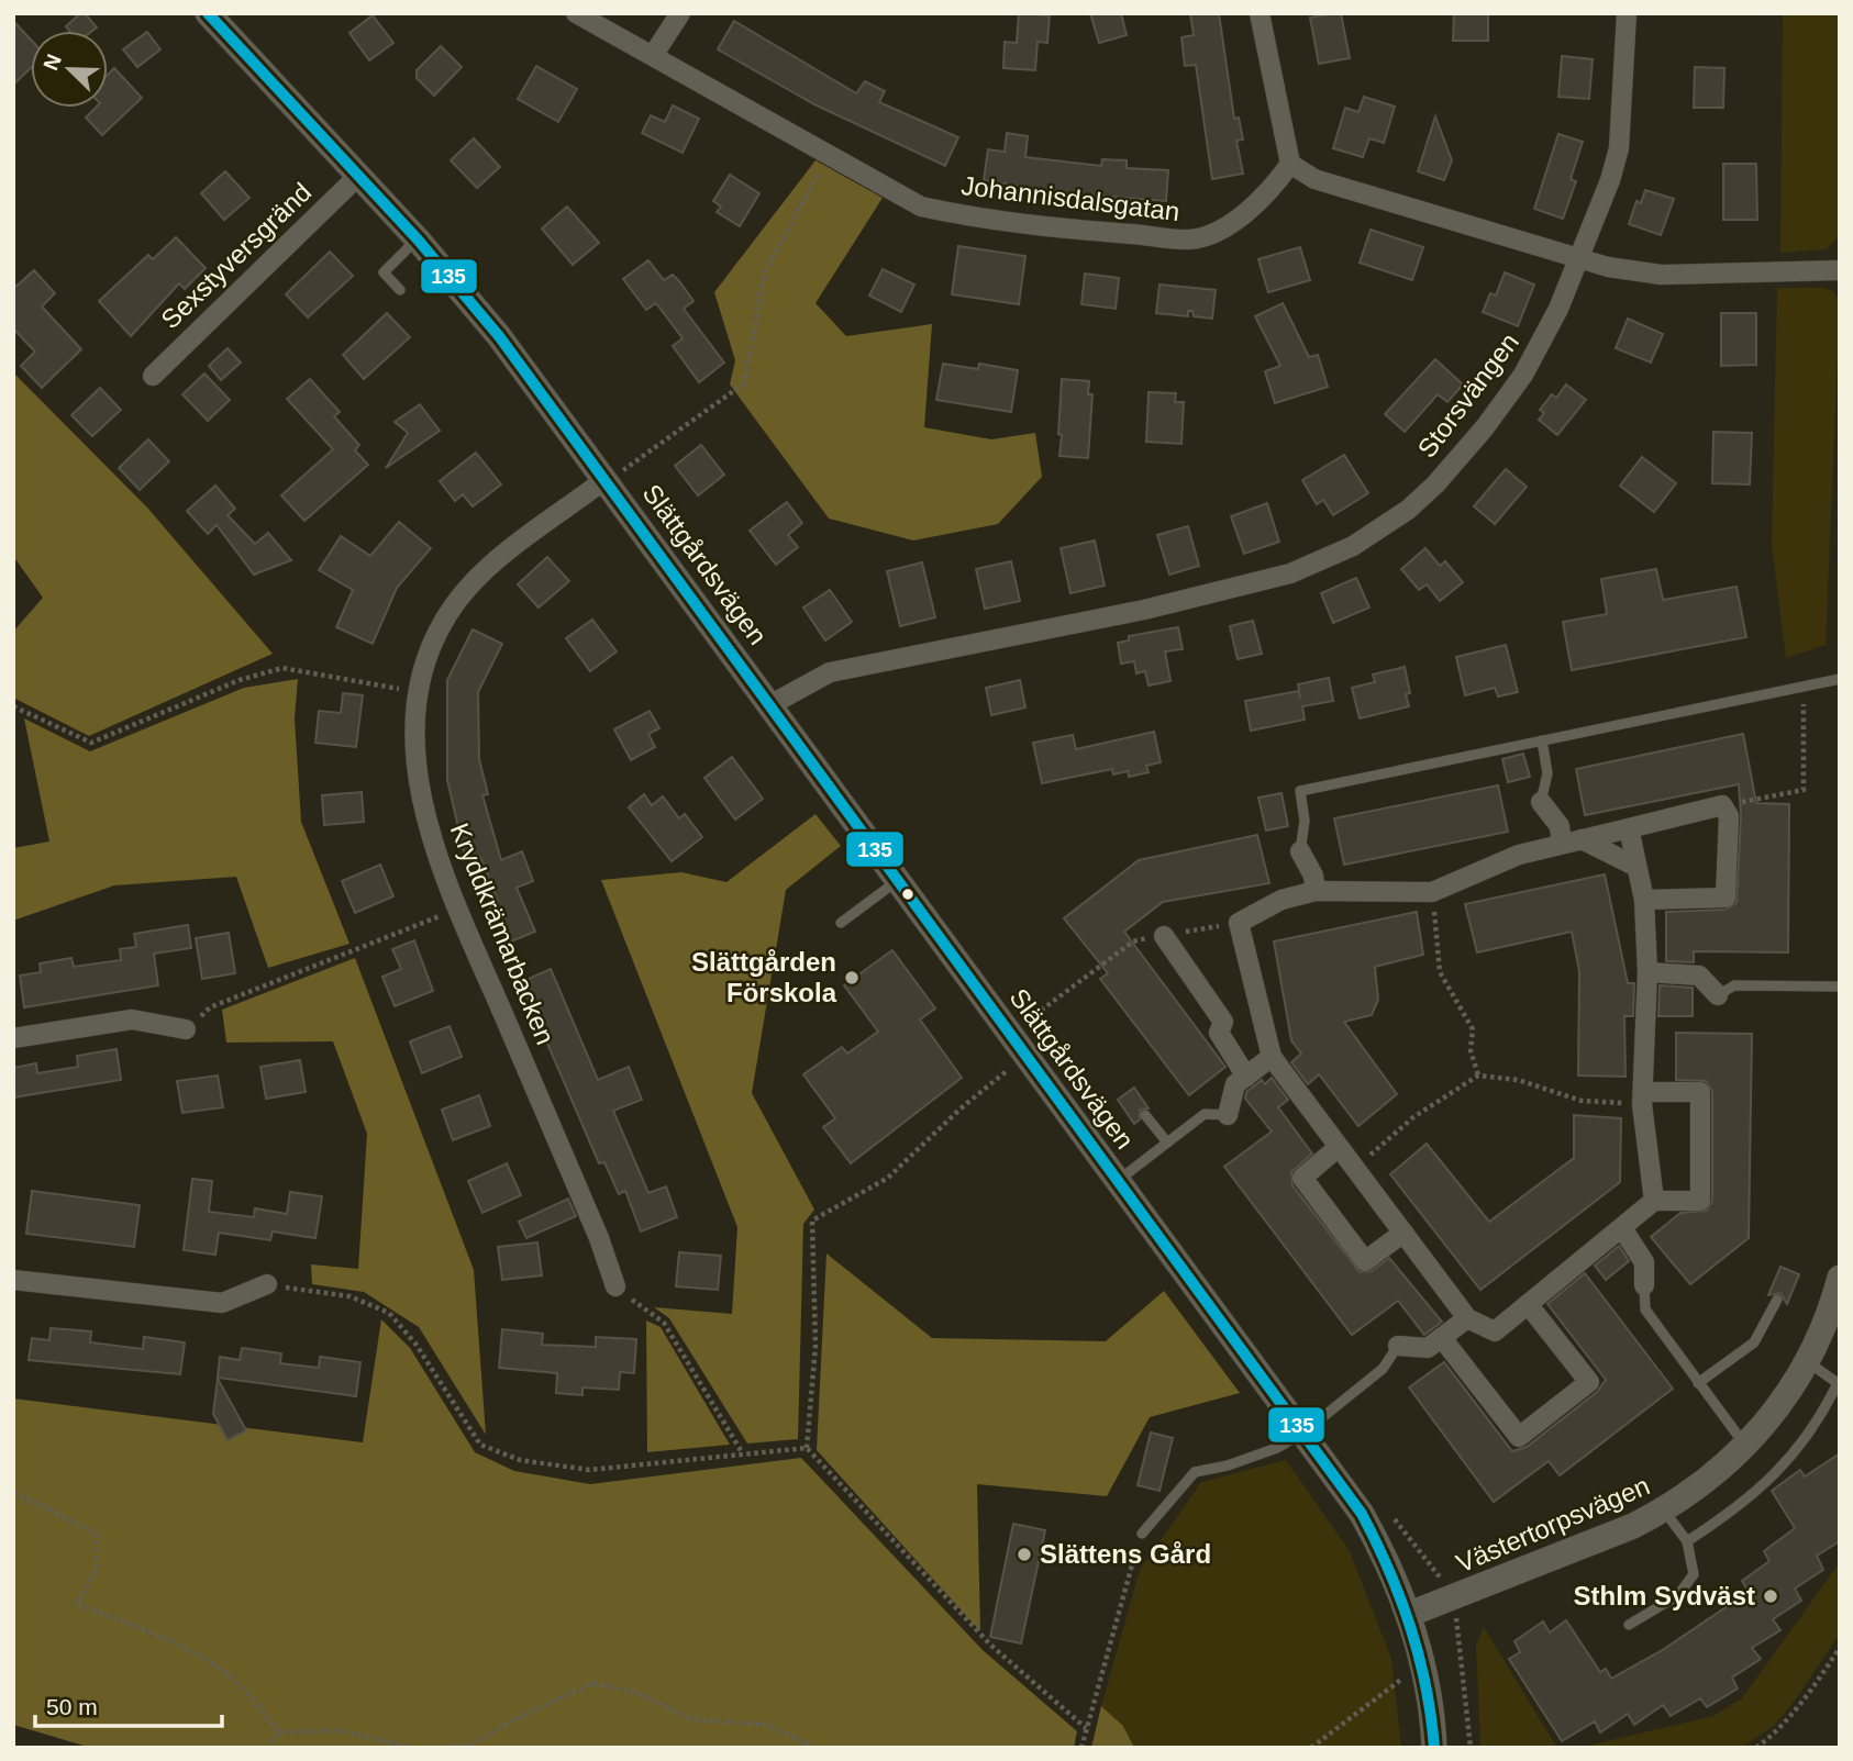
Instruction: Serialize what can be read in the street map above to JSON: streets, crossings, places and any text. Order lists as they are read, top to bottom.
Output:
{
  "streets": {
    "street": [
      "Johannisdalsgatan",
      "Sexstyversgränd",
      "Storsvängen",
      "Slättgårdsvägen",
      "Kryddkrämarbacken",
      "Västertorpsvägen"
    ]
  },
  "crossings": [
    ["Sexstyversgränd", "Slättgårdsvägen"],
    ["Storsvängen", "Slättgårdsvägen"],
    ["Slättgårdsvägen", "Kryddkrämarbacken"],
    ["Slättgårdsvägen", "Västertorpsvägen"]
  ],
  "places": ["Slättgården Förskola", "Slättens Gård", "Sthlm Sydväst"],
  "lines": ["transit line 135"],
  "scale_bar": "50 m",
  "north": "top left"
}
